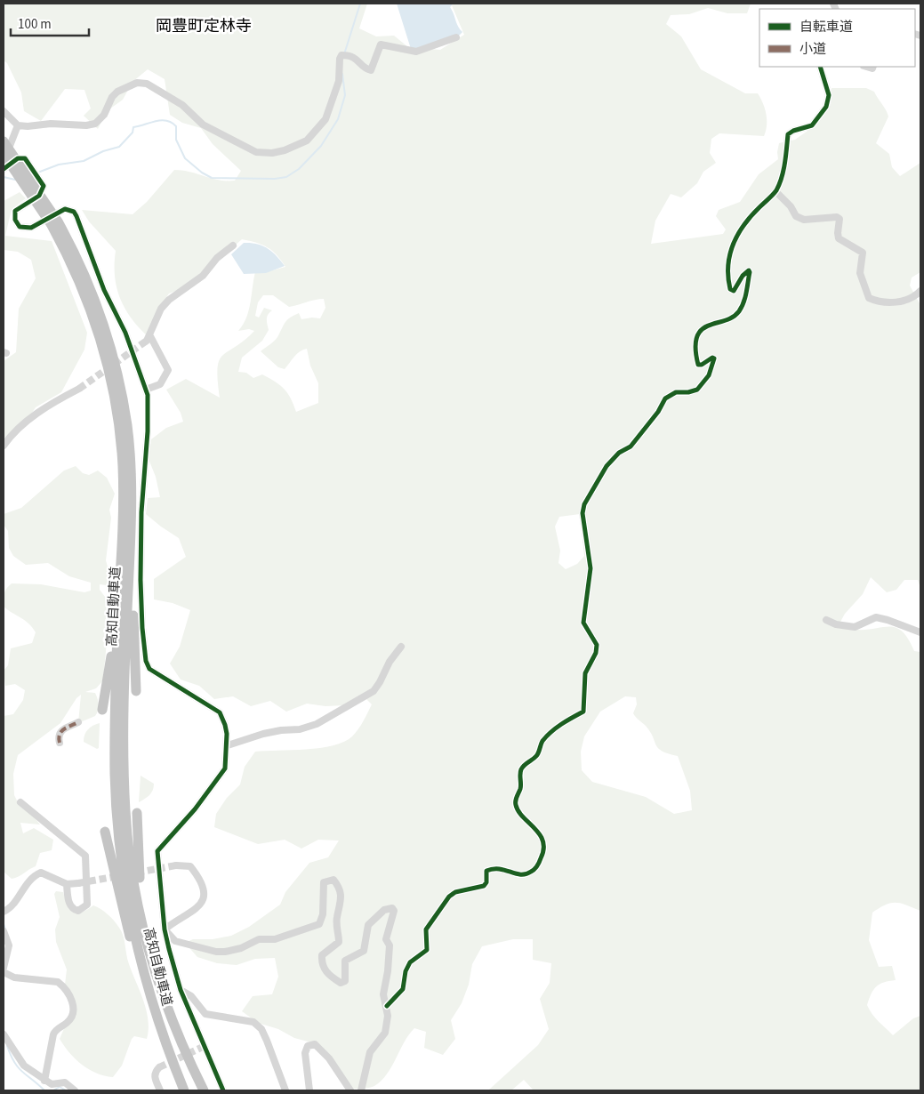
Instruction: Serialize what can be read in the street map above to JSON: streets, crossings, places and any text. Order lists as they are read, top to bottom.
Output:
{
  "streets": {
    "highway": ["高知自動車道"]
  },
  "districts": ["岡豊町定林寺"],
  "legend": ["自転車道", "小道"],
  "scale_bar": "100 m"
}
